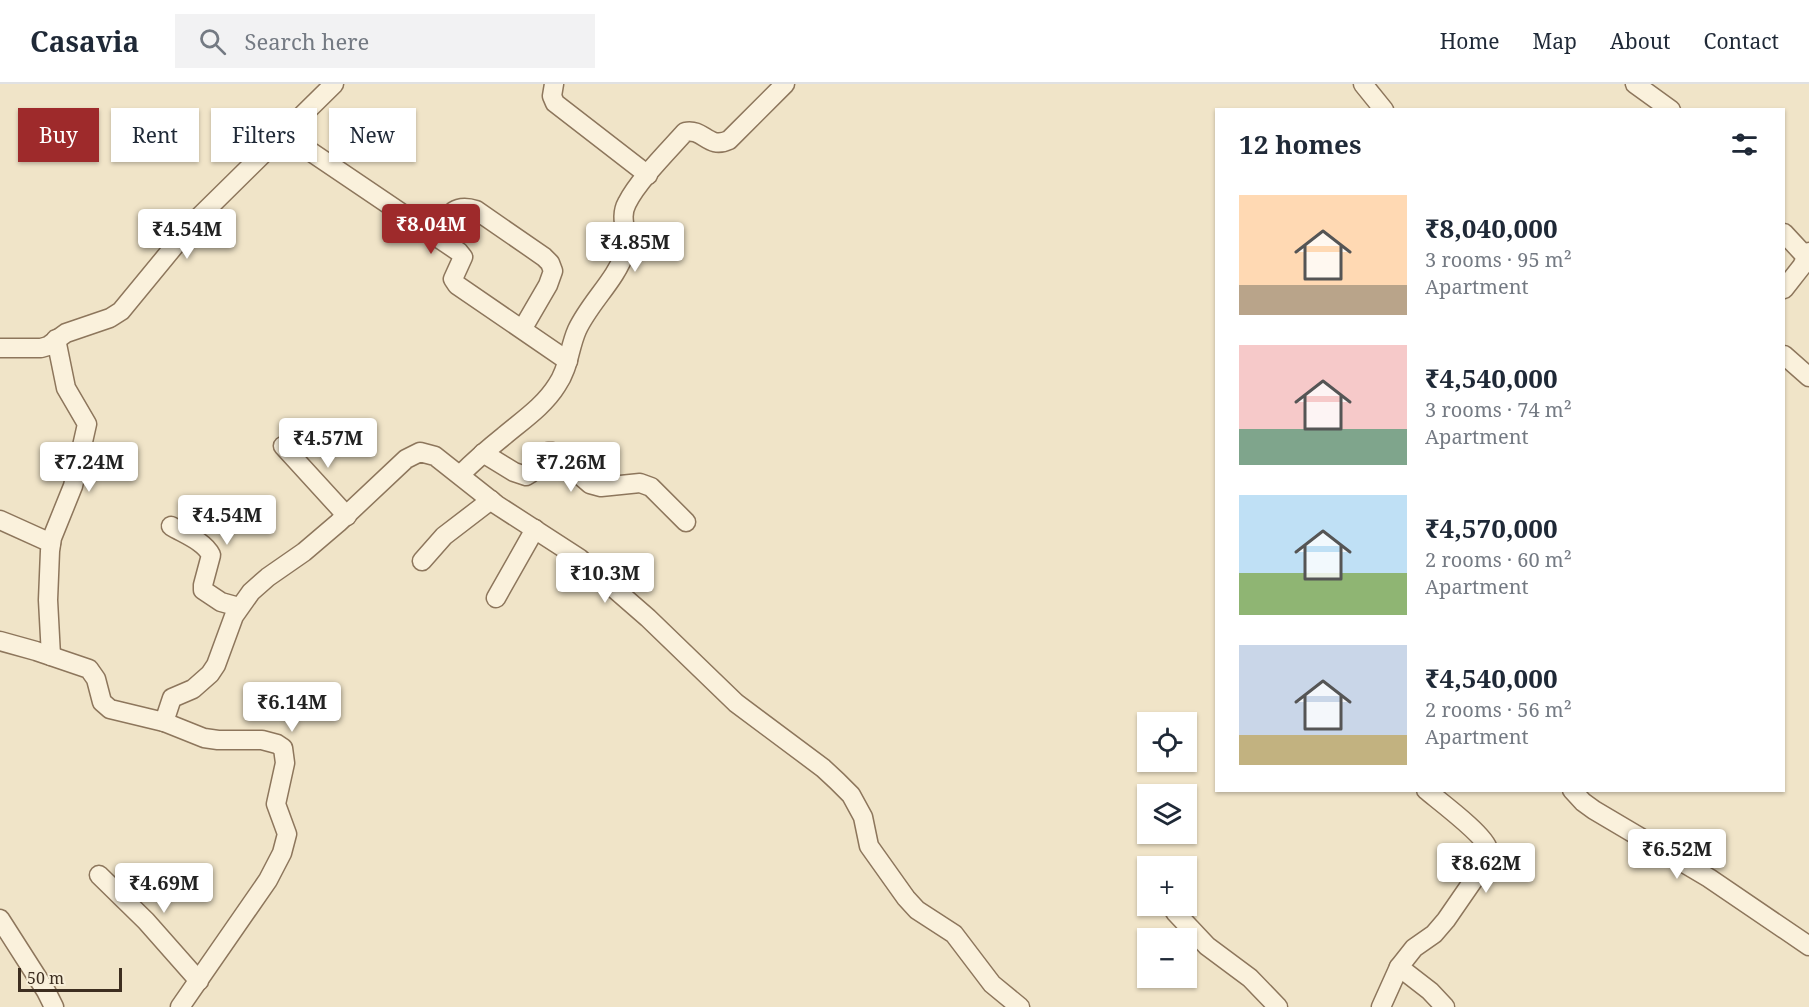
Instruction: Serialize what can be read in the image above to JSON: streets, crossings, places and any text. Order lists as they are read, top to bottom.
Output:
{
  "scale_bar": "50 m",
  "page": {
    "header": "Casavia",
    "search": "Search here",
    "nav": [
      "Home",
      "Map",
      "About",
      "Contact"
    ],
    "chip": [
      "Buy",
      "Rent",
      "Filters",
      "New"
    ],
    "heading": "12 homes",
    "list": [
      {
        "name": "₹8,040,000",
        "note": "3 rooms · 95 m² · Apartment"
      },
      {
        "name": "₹4,540,000",
        "note": "3 rooms · 74 m² · Apartment"
      },
      {
        "name": "₹4,570,000",
        "note": "2 rooms · 60 m² · Apartment"
      },
      {
        "name": "₹4,540,000",
        "note": "2 rooms · 56 m² · Apartment"
      }
    ],
    "price": [
      "₹8.04M",
      "₹4.54M",
      "₹4.85M",
      "₹4.57M",
      "₹7.24M",
      "₹7.26M",
      "₹4.54M",
      "₹10.3M",
      "₹6.14M",
      "₹6.52M",
      "₹8.62M",
      "₹4.69M"
    ],
    "map_buttons": ["+", "−"],
    "scale": "50 m"
  }
}
